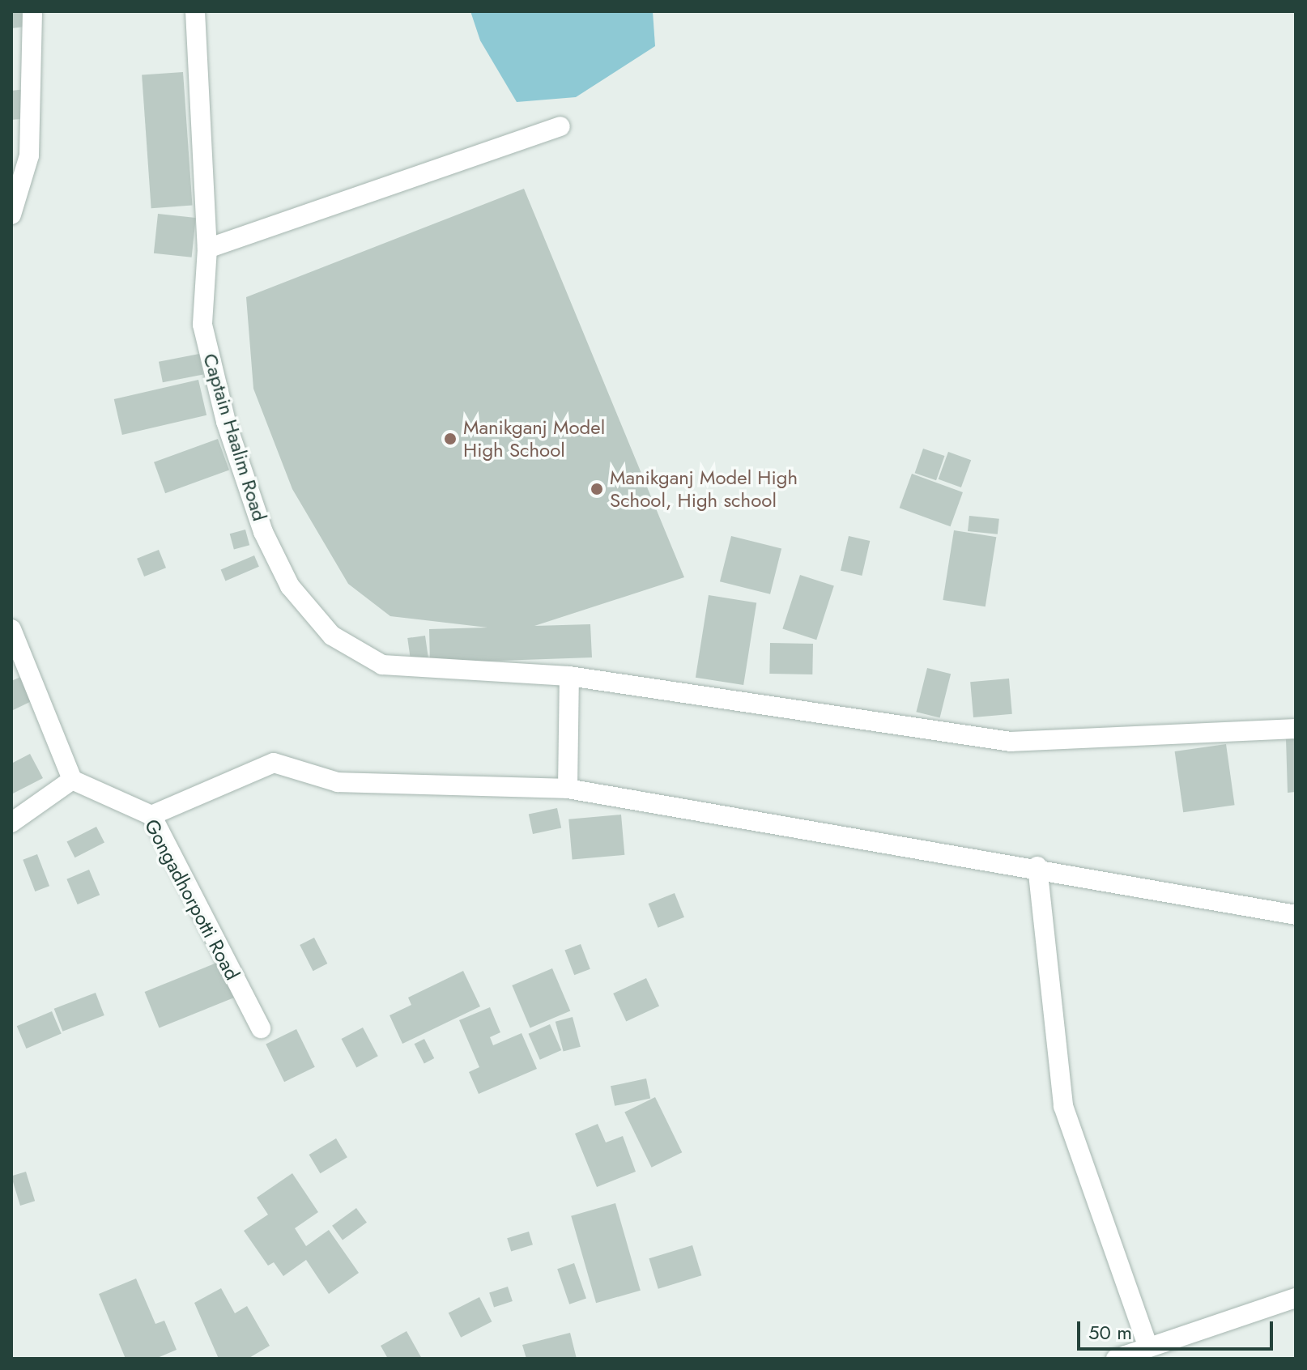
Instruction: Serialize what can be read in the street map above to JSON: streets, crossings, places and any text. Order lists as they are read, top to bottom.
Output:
{
  "streets": {
    "street": ["Captain Haalim Road", "Gongadhorpotti Road"]
  },
  "places": ["Manikganj Model High School", "Manikganj Model High School, High school"],
  "scale_bar": "50 m"
}
